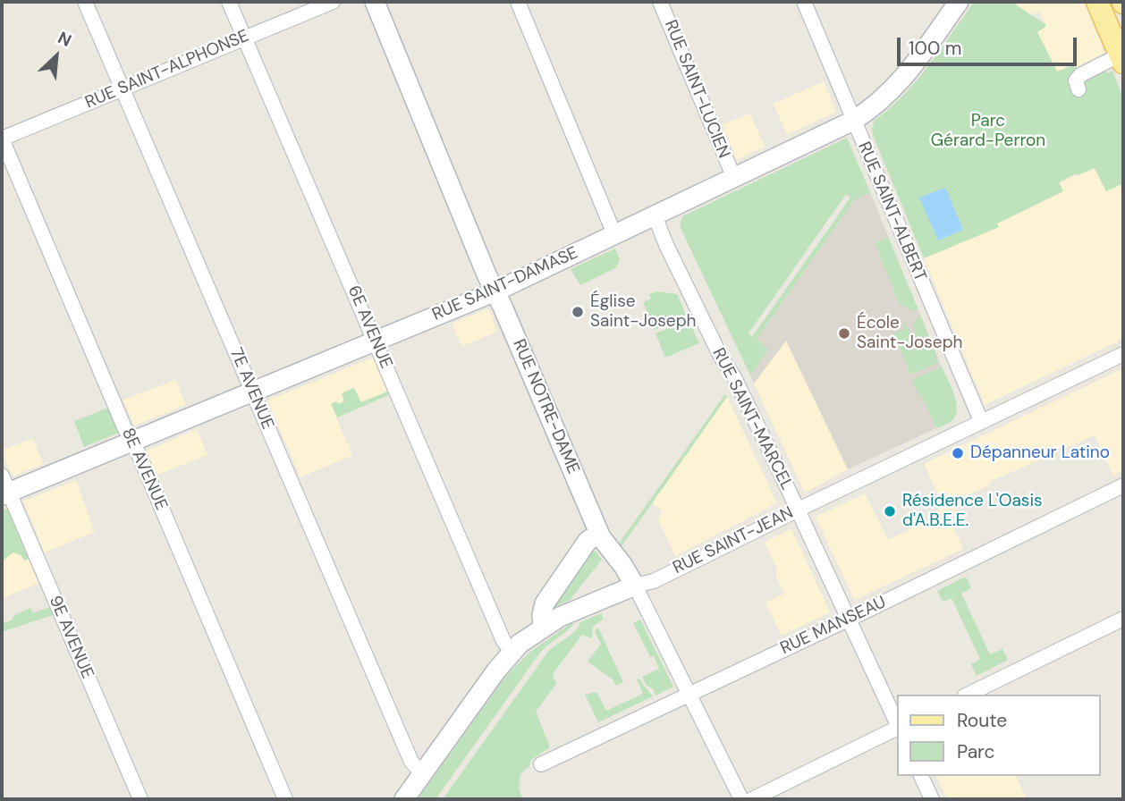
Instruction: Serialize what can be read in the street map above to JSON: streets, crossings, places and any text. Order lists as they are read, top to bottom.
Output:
{
  "streets": {
    "street": [
      "RUE SAINT-ALPHONSE",
      "RUE SAINT-LUCIEN",
      "RUE SAINT-ALBERT",
      "RUE SAINT-DAMASE",
      "6E AVENUE",
      "7E AVENUE",
      "RUE NOTRE-DAME",
      "RUE SAINT-MARCEL",
      "8E AVENUE",
      "RUE SAINT-JEAN",
      "RUE MANSEAU",
      "9E AVENUE"
    ]
  },
  "crossings": [
    ["RUE SAINT-ALPHONSE", "6E AVENUE"],
    ["RUE SAINT-ALPHONSE", "7E AVENUE"],
    ["RUE SAINT-ALPHONSE", "8E AVENUE"],
    ["RUE SAINT-LUCIEN", "RUE SAINT-DAMASE"],
    ["RUE SAINT-ALBERT", "RUE SAINT-DAMASE"],
    ["RUE SAINT-ALBERT", "RUE SAINT-JEAN"],
    ["RUE SAINT-DAMASE", "6E AVENUE"],
    ["RUE SAINT-DAMASE", "7E AVENUE"],
    ["RUE SAINT-DAMASE", "RUE NOTRE-DAME"],
    ["RUE SAINT-DAMASE", "RUE SAINT-MARCEL"],
    ["RUE SAINT-DAMASE", "8E AVENUE"],
    ["RUE SAINT-DAMASE", "9E AVENUE"],
    ["6E AVENUE", "RUE SAINT-JEAN"],
    ["7E AVENUE", "RUE SAINT-JEAN"],
    ["RUE NOTRE-DAME", "RUE SAINT-JEAN"],
    ["RUE NOTRE-DAME", "RUE MANSEAU"],
    ["RUE SAINT-MARCEL", "RUE SAINT-JEAN"],
    ["RUE SAINT-MARCEL", "RUE MANSEAU"]
  ],
  "parks": ["Parc Gérard-Perron"],
  "places": [
    "Église Saint-Joseph",
    "École Saint-Joseph",
    "Dépanneur Latino",
    "Résidence L'Oasis d'A.B.E.E."
  ],
  "legend": ["Route", "Parc"],
  "scale_bar": "100 m",
  "north": "top right"
}
